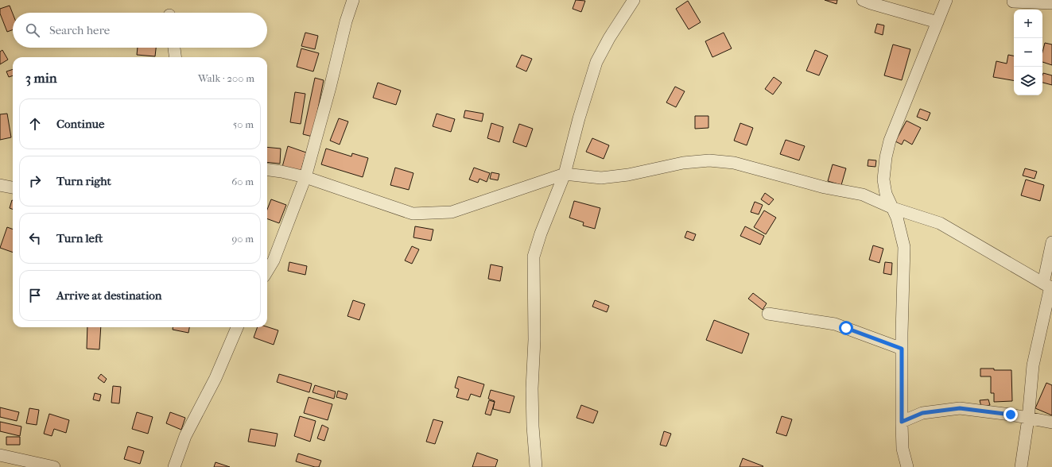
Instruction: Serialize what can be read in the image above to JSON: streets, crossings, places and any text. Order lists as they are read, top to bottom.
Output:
{
  "page": {
    "map_buttons": ["+", "−"],
    "search": "Search here",
    "heading": ["3 min", "Walk · 200 m"],
    "list": [
      ["Continue", "50 m"],
      ["Turn right", "60 m"],
      ["Turn left", "90 m"],
      "Arrive at destination"
    ]
  }
}
